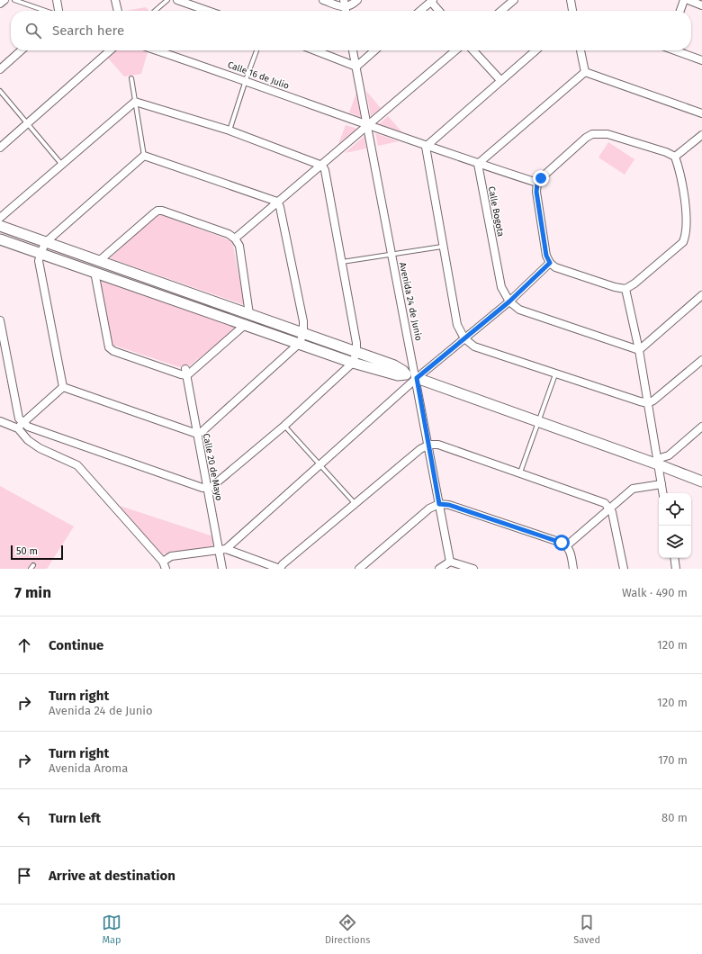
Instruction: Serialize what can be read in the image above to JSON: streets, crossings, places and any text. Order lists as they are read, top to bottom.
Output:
{
  "streets": {
    "street": [
      "Calle 16 de Julio",
      "Calle Bogota",
      "Avenida 24 de Junio",
      "Calle 20 de Mayo"
    ]
  },
  "crossings": [
    ["Calle 16 de Julio", "Calle Bogota"],
    ["Calle 16 de Julio", "Avenida 24 de Junio"]
  ],
  "scale_bar": "50 m",
  "page": {
    "search": "Search here",
    "scale": "50 m",
    "heading": ["7 min", "Walk · 490 m"],
    "list": [
      ["Continue", "120 m"],
      ["Turn right", "Avenida 24 de Junio", "120 m"],
      ["Turn right", "Avenida Aroma", "170 m"],
      ["Turn left", "80 m"],
      "Arrive at destination"
    ],
    "nav": ["Map", "Directions", "Saved"]
  }
}
